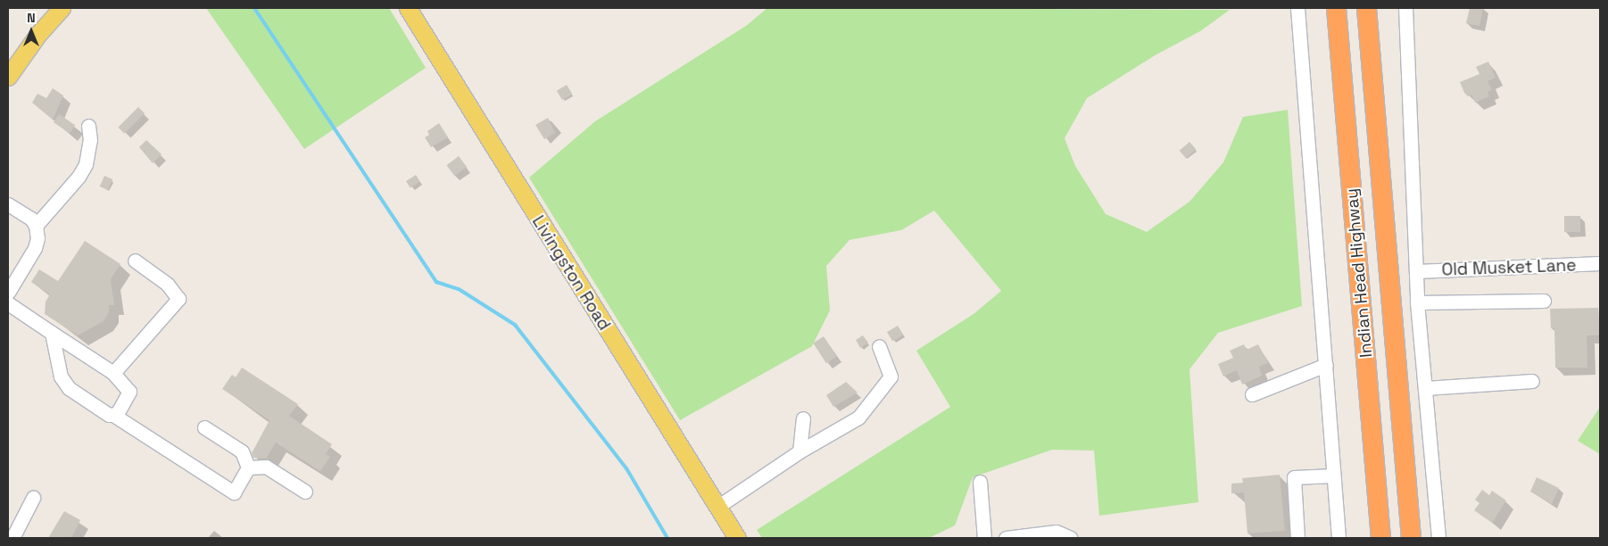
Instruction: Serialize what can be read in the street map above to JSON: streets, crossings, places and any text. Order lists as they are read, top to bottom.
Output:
{
  "streets": {
    "highway": ["Indian Head Highway"],
    "main road": ["Livingston Road"],
    "street": ["Old Musket Lane"]
  },
  "north": "top"
}
